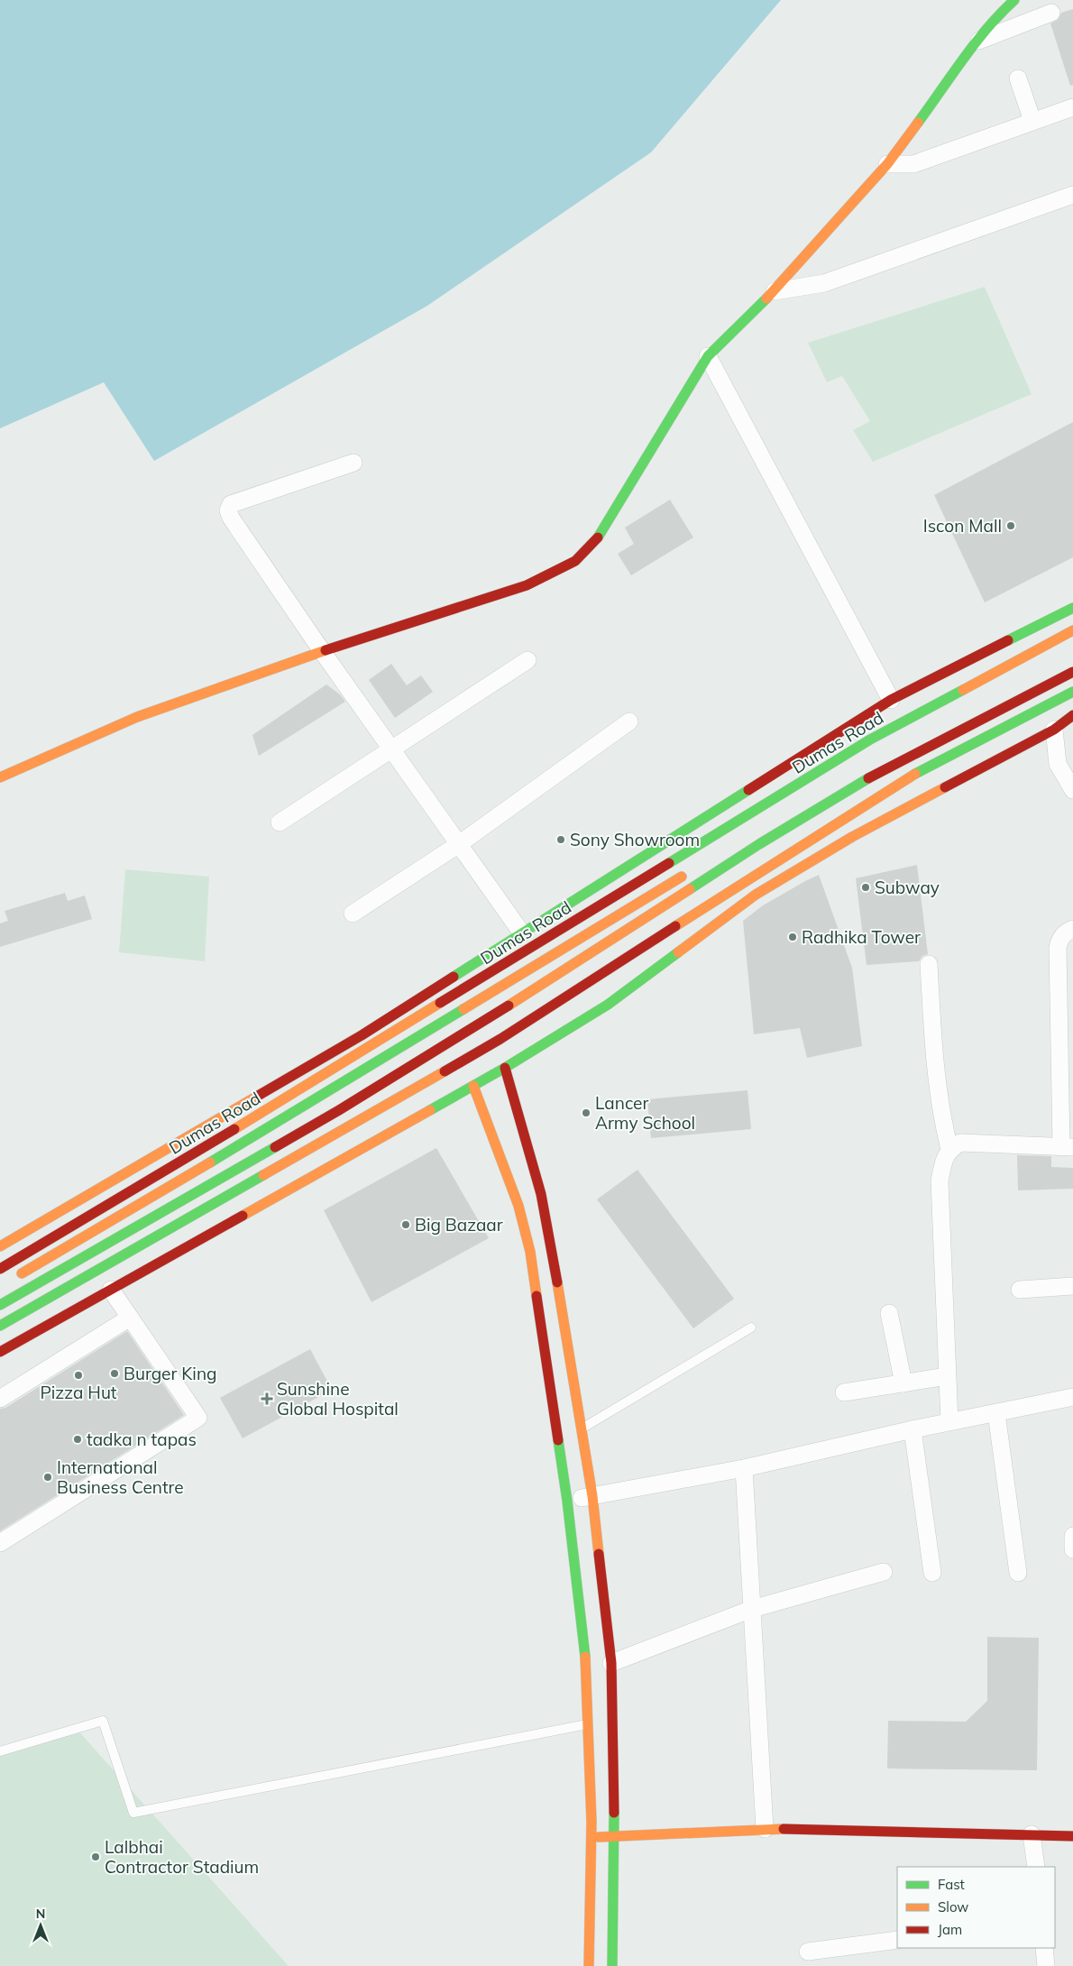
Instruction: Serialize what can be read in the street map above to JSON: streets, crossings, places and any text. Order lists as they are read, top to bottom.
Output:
{
  "streets": {
    "street": ["Dumas Road"]
  },
  "places": {
    "other": [
      "Iscon Mall",
      "Sony Showroom",
      "Subway",
      "Radhika Tower",
      "Lancer Army School",
      "Big Bazaar",
      "Burger King",
      "Pizza Hut",
      "tadka n tapas",
      "International Business Centre",
      "Lalbhai Contractor Stadium"
    ],
    "health": ["Sunshine Global Hospital"]
  },
  "legend": ["Fast", "Slow", "Jam"],
  "north": "top"
}
